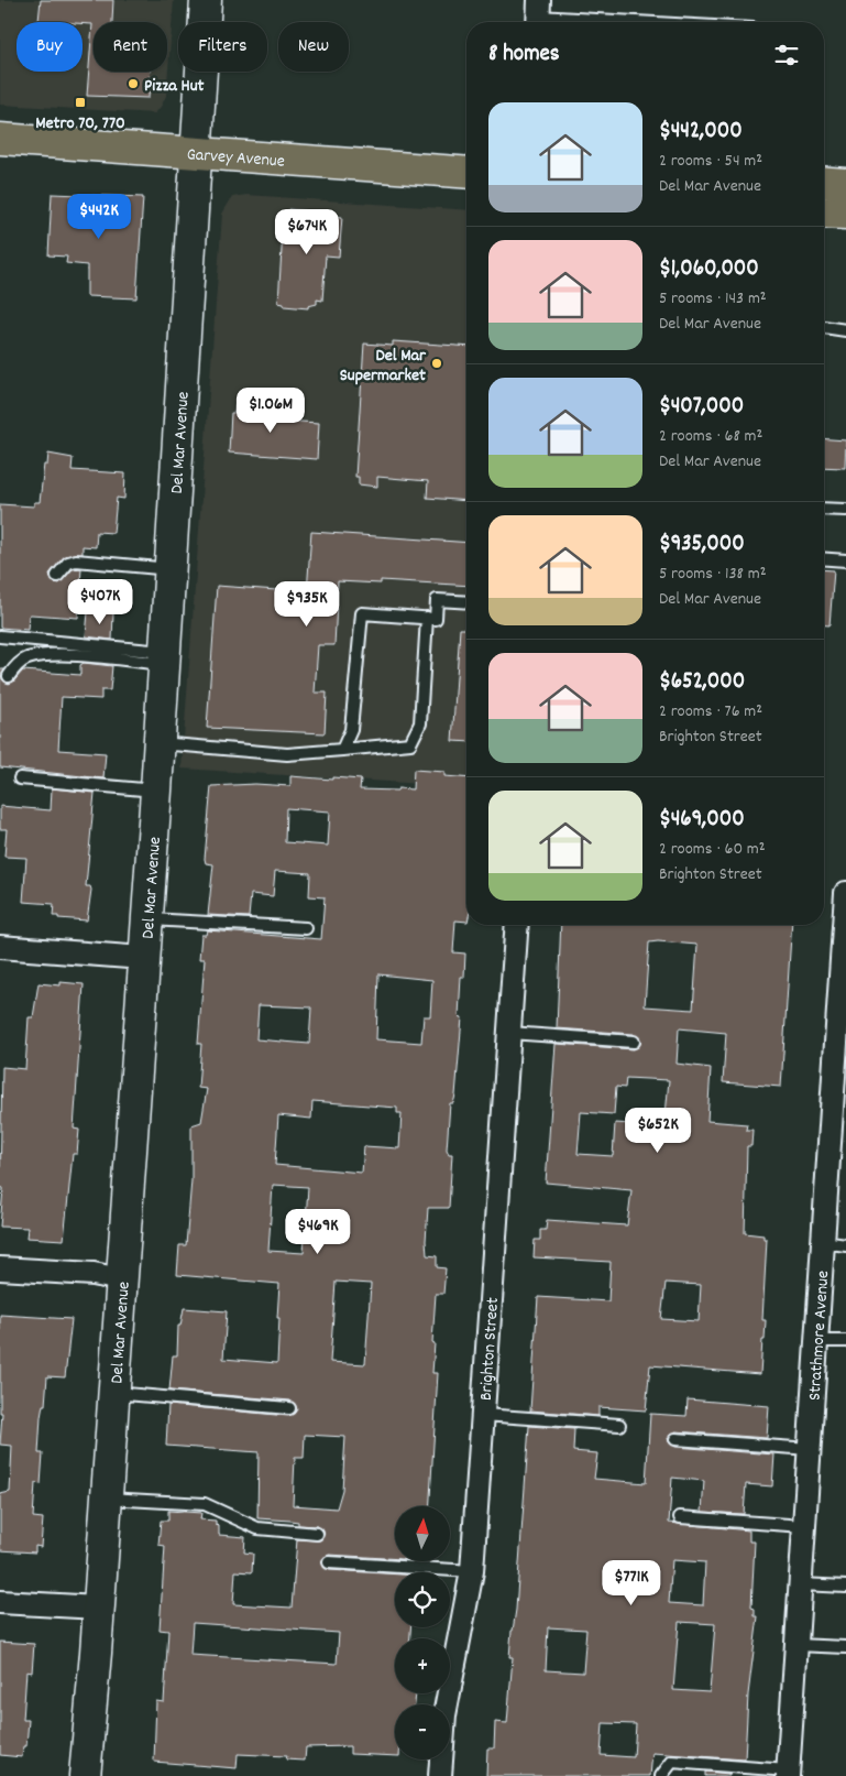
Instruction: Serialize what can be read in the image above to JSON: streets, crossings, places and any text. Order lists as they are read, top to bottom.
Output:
{
  "streets": {
    "main road": ["Garvey Avenue", "Del Mar Avenue"],
    "street": ["Strathmore Avenue", "Brighton Street"]
  },
  "crossings": [
    ["Garvey Avenue", "Del Mar Avenue"]
  ],
  "places": {
    "other": ["Pizza Hut", "Del Mar Supermarket"],
    "transit": ["Metro 70, 770"]
  },
  "north": "top",
  "page": {
    "chip": [
      "Buy",
      "Rent",
      "Filters",
      "New"
    ],
    "heading": "8 homes",
    "list": [
      {
        "name": "$442,000",
        "note": "2 rooms · 54 m² · Del Mar Avenue"
      },
      {
        "name": "$1,060,000",
        "note": "5 rooms · 143 m² · Del Mar Avenue"
      },
      {
        "name": "$407,000",
        "note": "2 rooms · 68 m² · Del Mar Avenue"
      },
      {
        "name": "$935,000",
        "note": "5 rooms · 138 m² · Del Mar Avenue"
      },
      {
        "name": "$652,000",
        "note": "2 rooms · 76 m² · Brighton Street"
      },
      {
        "name": "$469,000",
        "note": "2 rooms · 60 m² · Brighton Street"
      }
    ],
    "price": [
      "$442K",
      "$674K",
      "$1.06M",
      "$407K",
      "$935K",
      "$652K",
      "$469K",
      "$771K"
    ],
    "map_buttons": ["+", "−"]
  }
}
